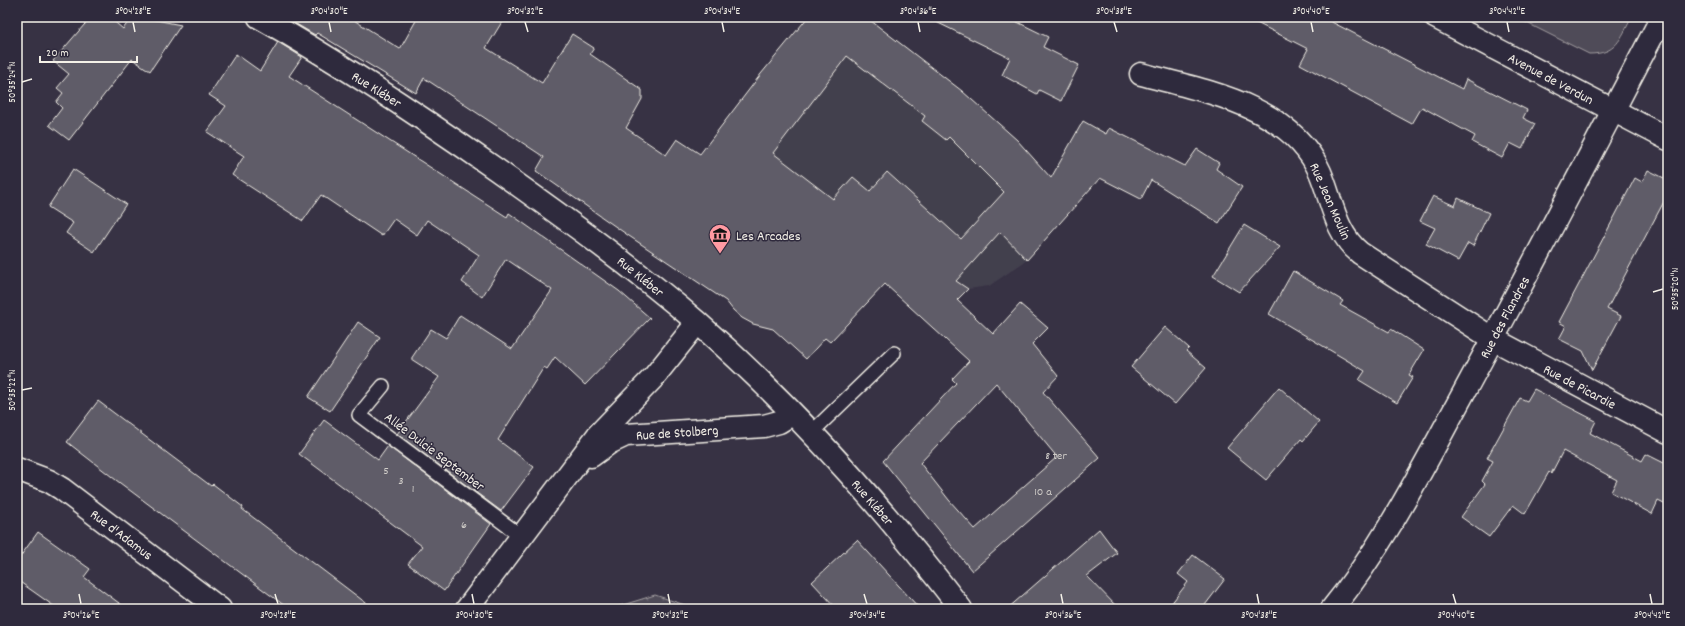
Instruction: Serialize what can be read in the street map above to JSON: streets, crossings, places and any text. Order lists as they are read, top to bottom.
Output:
{
  "streets": {
    "street": [
      "Avenue de Verdun",
      "Rue Kléber",
      "Rue Jean Moulin",
      "Rue des Flandres",
      "Rue de Picardie",
      "Rue de Stolberg",
      "Rue d'Adamus"
    ],
    "lane": ["Allée Dulcie September"]
  },
  "crossings": [
    ["Avenue de Verdun", "Rue des Flandres"],
    ["Rue Kléber", "Rue de Stolberg"],
    ["Rue Jean Moulin", "Rue des Flandres"],
    ["Rue Jean Moulin", "Rue de Picardie"],
    ["Rue des Flandres", "Rue de Picardie"],
    ["Rue de Stolberg", "Allée Dulcie September"]
  ],
  "places": {
    "museum": ["Les Arcades"]
  },
  "house_numbers": [
    "8 ter",
    "5",
    "3",
    "1",
    "10 a",
    "6"
  ],
  "scale_bar": "20 m",
  "coordinates": [
    "3°04'28\"E",
    "3°04'30\"E",
    "3°04'32\"E",
    "3°04'34\"E",
    "3°04'36\"E",
    "3°04'38\"E",
    "3°04'40\"E",
    "3°04'42\"E",
    "50°35'24\"N",
    "50°35'20\"N",
    "50°35'22\"N",
    "3°04'26\"E"
  ]
}
